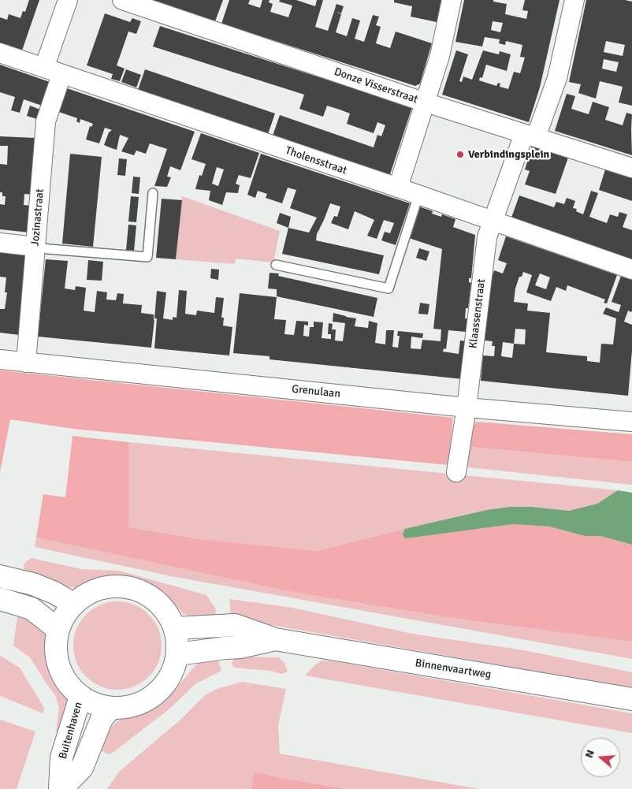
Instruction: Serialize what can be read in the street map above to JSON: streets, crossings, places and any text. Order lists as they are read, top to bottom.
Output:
{
  "streets": {
    "main road": ["Binnenvaartweg", "Buitenhaven"],
    "street": [
      "Donze Visserstraat",
      "Tholensstraat",
      "Jozinastraat",
      "Klaassenstraat",
      "Grenulaan"
    ]
  },
  "crossings": [
    ["Tholensstraat", "Jozinastraat"],
    ["Tholensstraat", "Klaassenstraat"],
    ["Jozinastraat", "Grenulaan"],
    ["Klaassenstraat", "Grenulaan"],
    ["Binnenvaartweg", "Buitenhaven"]
  ],
  "places": ["Verbindingsplein"],
  "north": "left"
}
